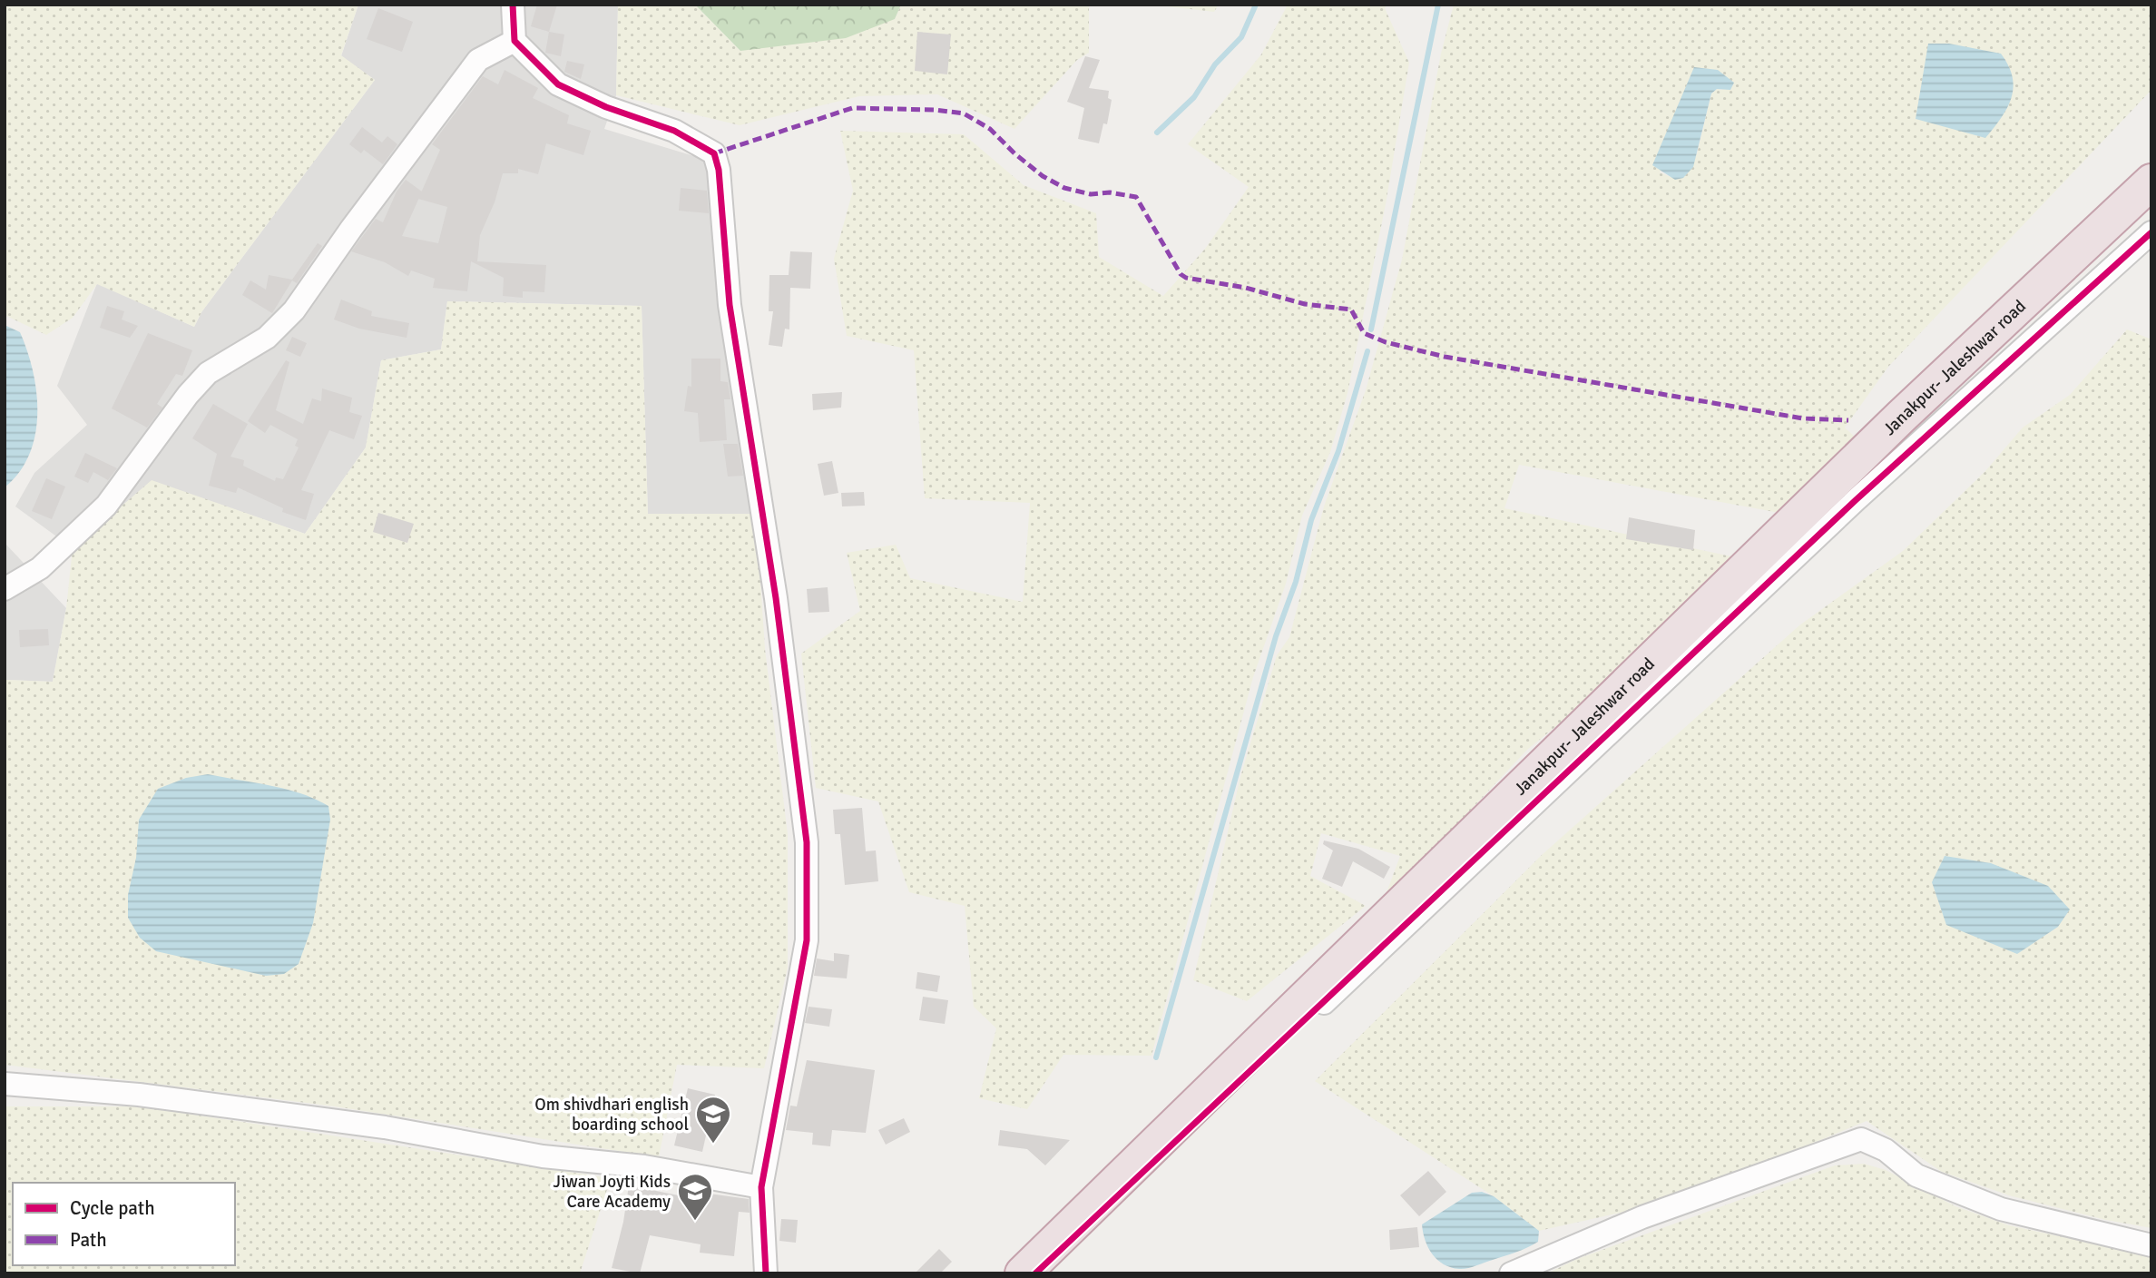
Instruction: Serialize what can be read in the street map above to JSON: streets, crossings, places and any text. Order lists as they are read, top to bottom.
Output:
{
  "streets": {
    "highway": ["Janakpur- Jaleshwar road"]
  },
  "places": {
    "school or university": ["Om shivdhari english boarding school", "Jiwan Joyti Kids Care Academy"]
  },
  "legend": ["Cycle path", "Path"]
}
